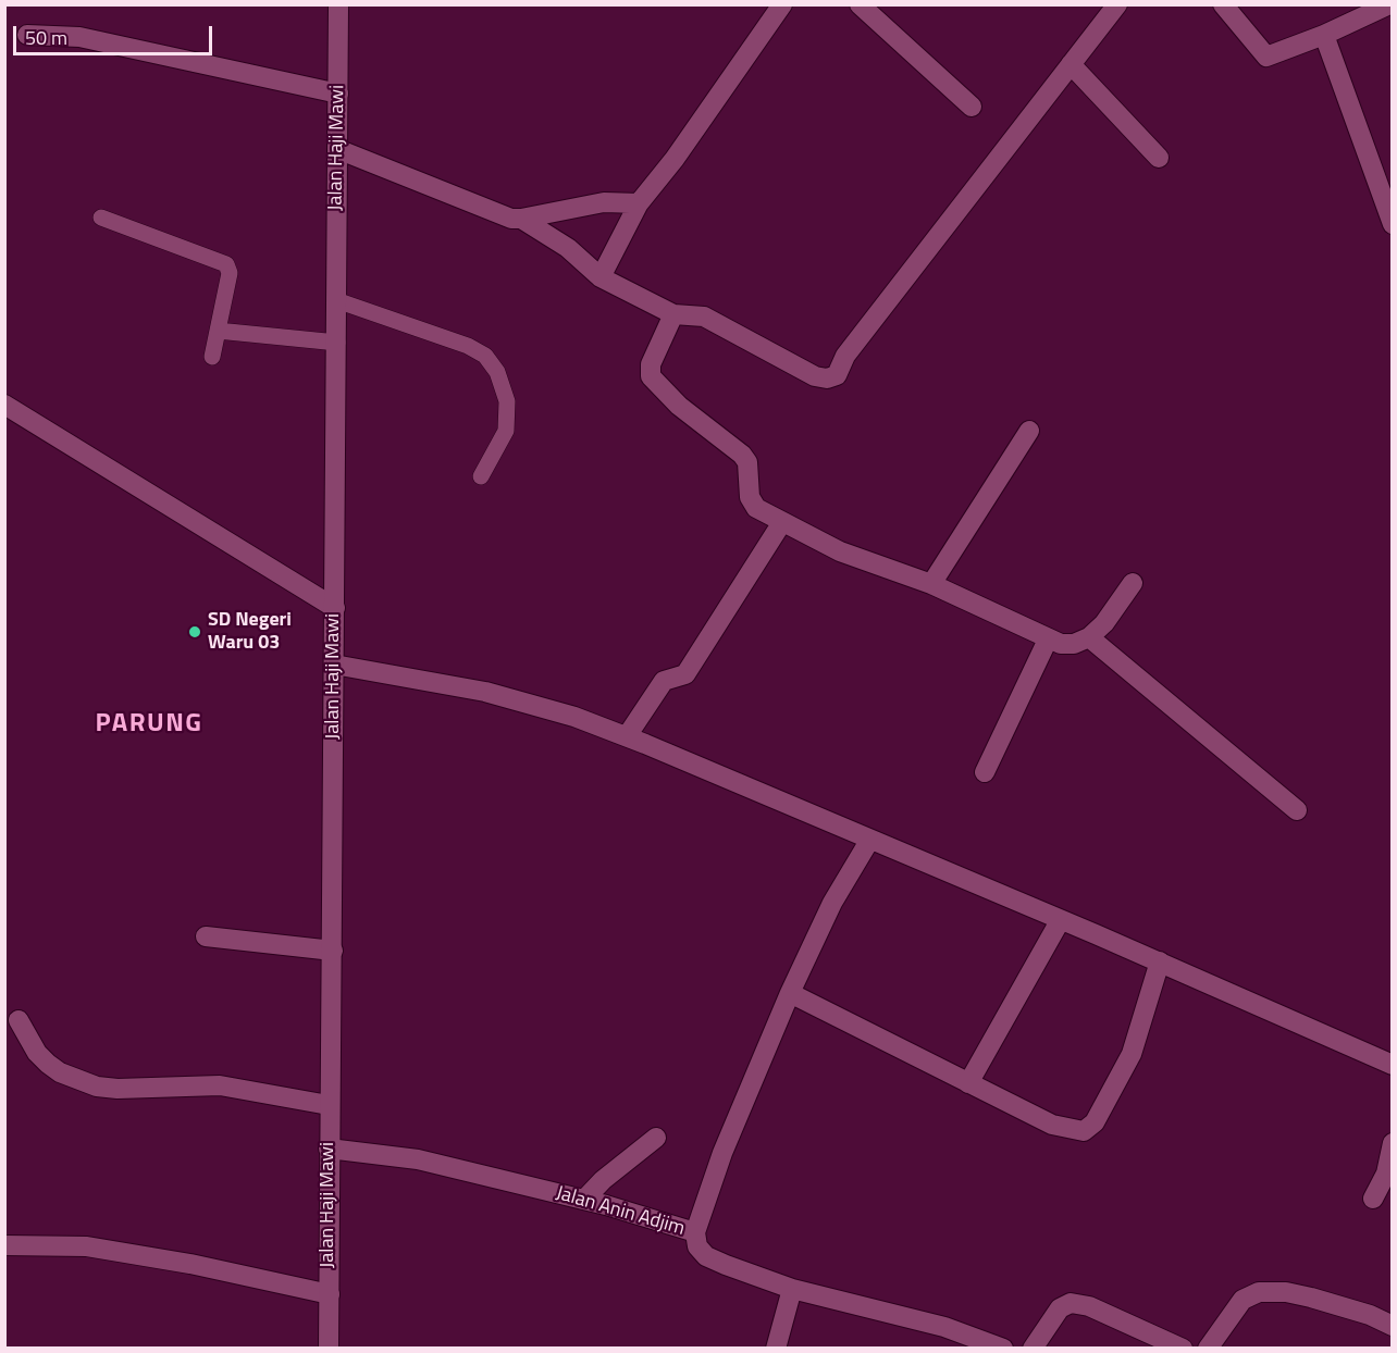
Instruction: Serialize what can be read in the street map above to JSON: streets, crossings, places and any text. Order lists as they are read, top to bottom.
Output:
{
  "streets": {
    "street": ["Jalan Haji Mawi", "Jalan Anin Adjim"]
  },
  "crossings": [
    ["Jalan Haji Mawi", "Jalan Anin Adjim"]
  ],
  "districts": ["PARUNG"],
  "places": ["SD Negeri Waru 03"],
  "scale_bar": "50 m"
}
